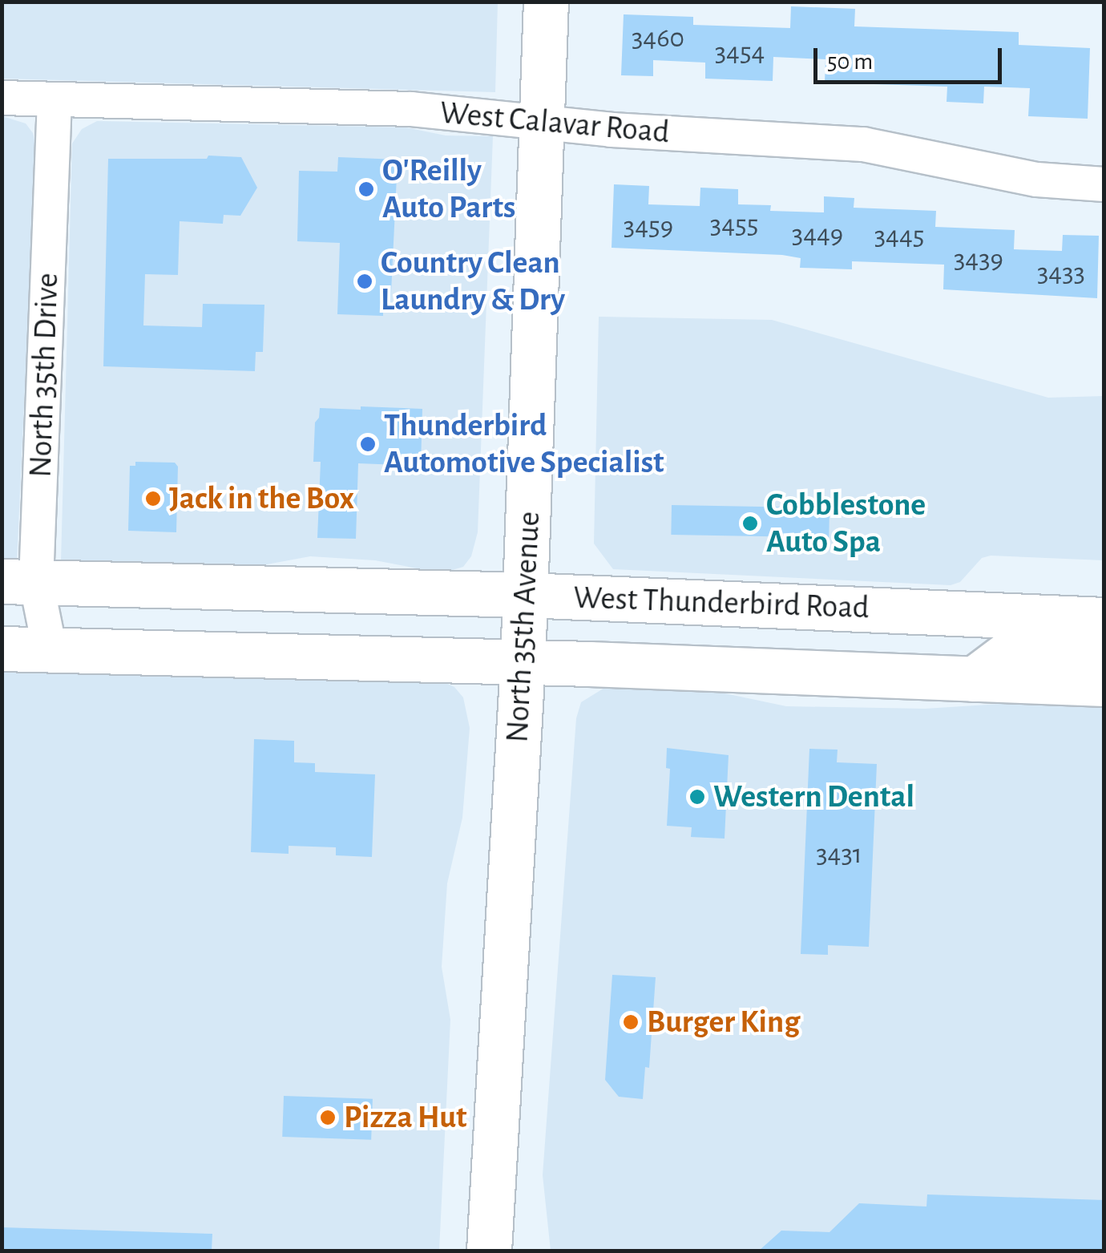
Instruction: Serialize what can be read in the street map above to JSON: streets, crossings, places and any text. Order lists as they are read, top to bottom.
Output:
{
  "streets": {
    "main road": ["West Thunderbird Road", "North 35th Avenue"],
    "street": ["West Calavar Road", "North 35th Drive"]
  },
  "crossings": [
    ["West Calavar Road", "North 35th Drive"],
    ["West Calavar Road", "North 35th Avenue"],
    ["North 35th Drive", "West Thunderbird Road"],
    ["West Thunderbird Road", "North 35th Avenue"]
  ],
  "places": [
    "O'Reilly Auto Parts",
    "Country Clean Laundry & Dry",
    "Thunderbird Automotive Specialist",
    "Jack in the Box",
    "Cobblestone Auto Spa",
    "Western Dental",
    "Burger King",
    "Pizza Hut"
  ],
  "house_numbers": [
    "3460",
    "3454",
    "3455",
    "3459",
    "3449",
    "3445",
    "3439",
    "3433",
    "3431"
  ],
  "scale_bar": "50 m"
}
